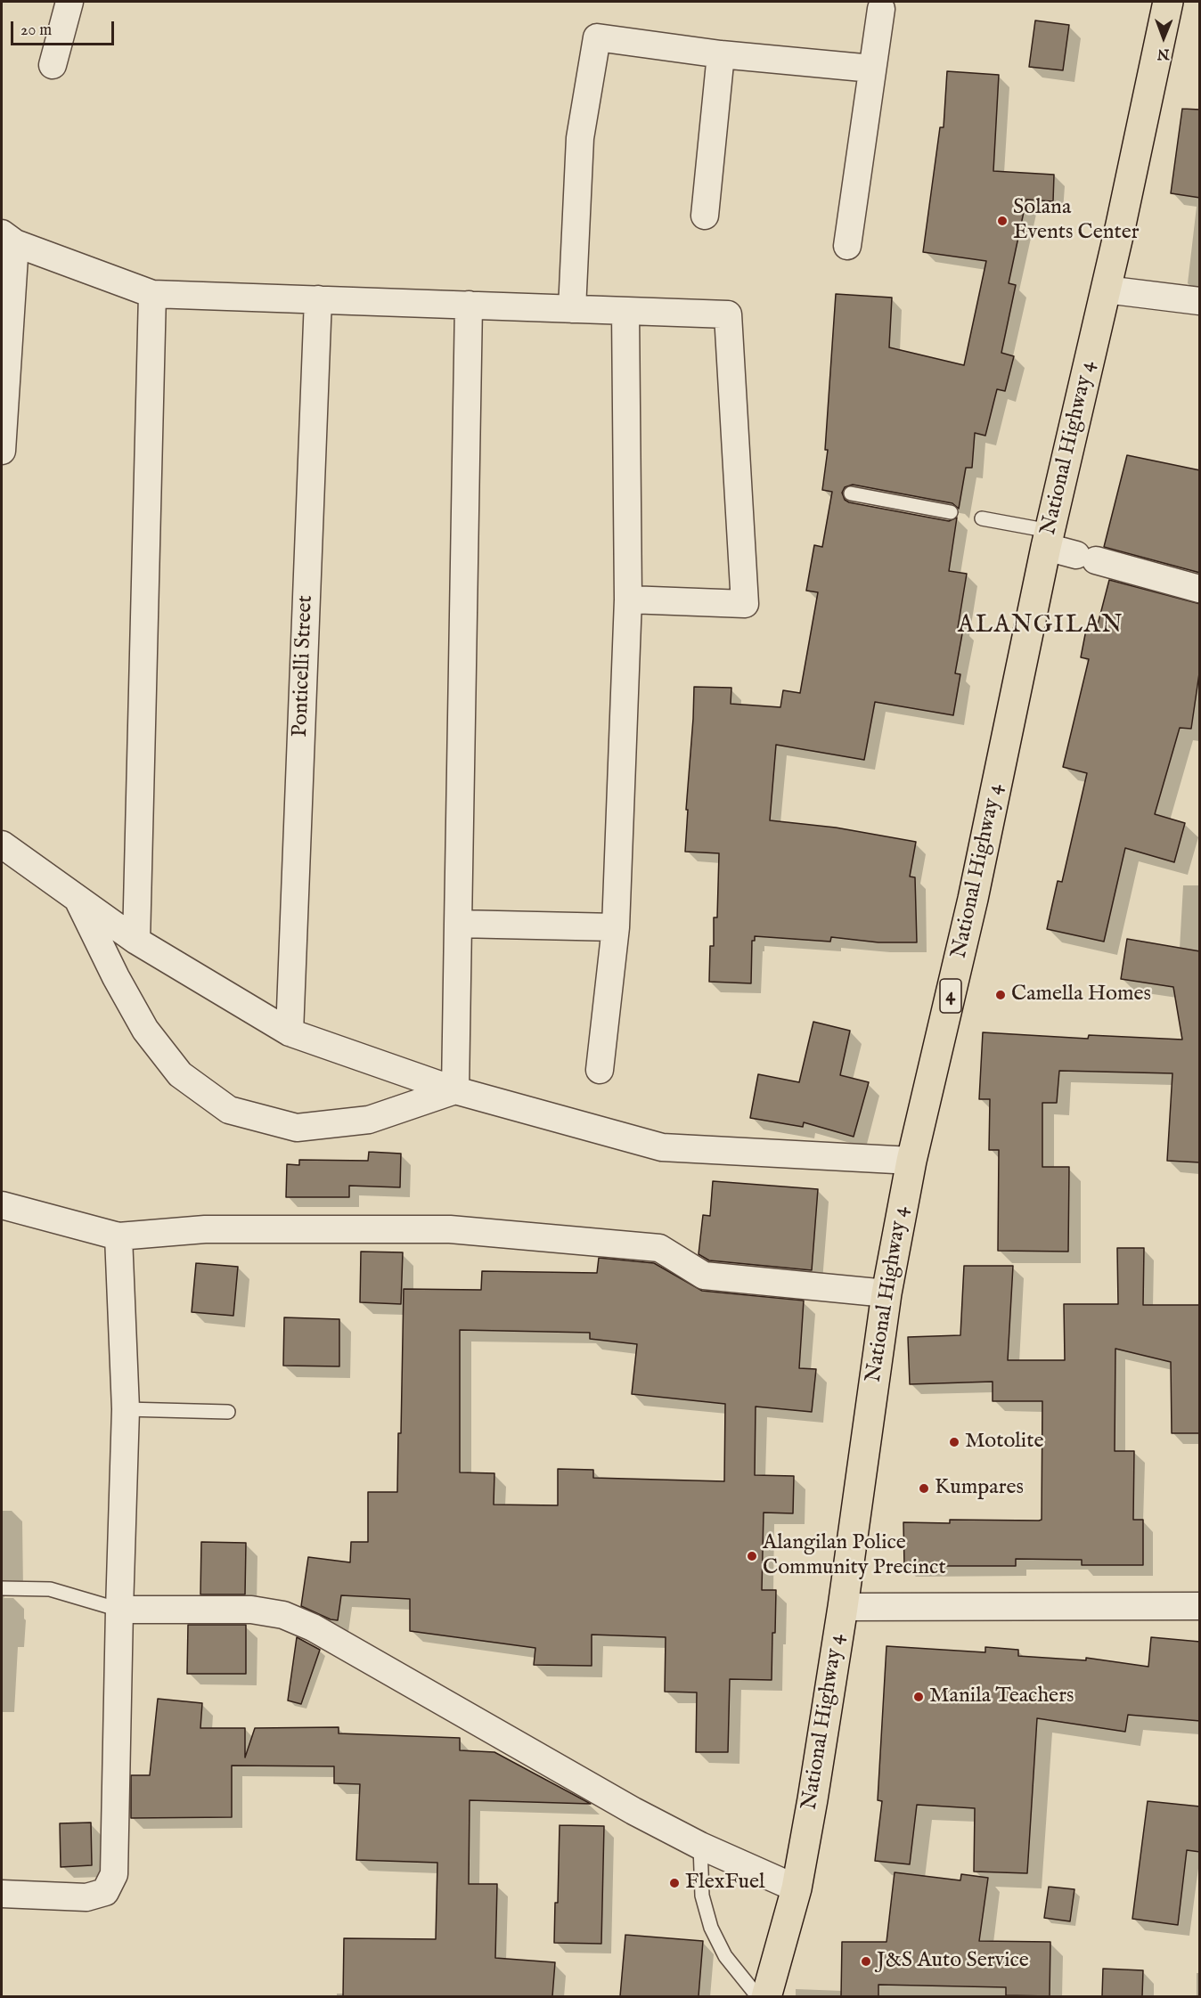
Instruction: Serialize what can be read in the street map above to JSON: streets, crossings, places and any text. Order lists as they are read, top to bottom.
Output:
{
  "streets": {
    "main road": ["National Highway 4", "4"],
    "street": ["Ponticelli Street"]
  },
  "districts": ["ALANGILAN"],
  "places": [
    "Solana Events Center",
    "Camella Homes",
    "Motolite",
    "Kumpares",
    "Alangilan Police Community Precinct",
    "Manila Teachers",
    "FlexFuel",
    "J&S Auto Service"
  ],
  "scale_bar": "20 m",
  "north": "bottom"
}
